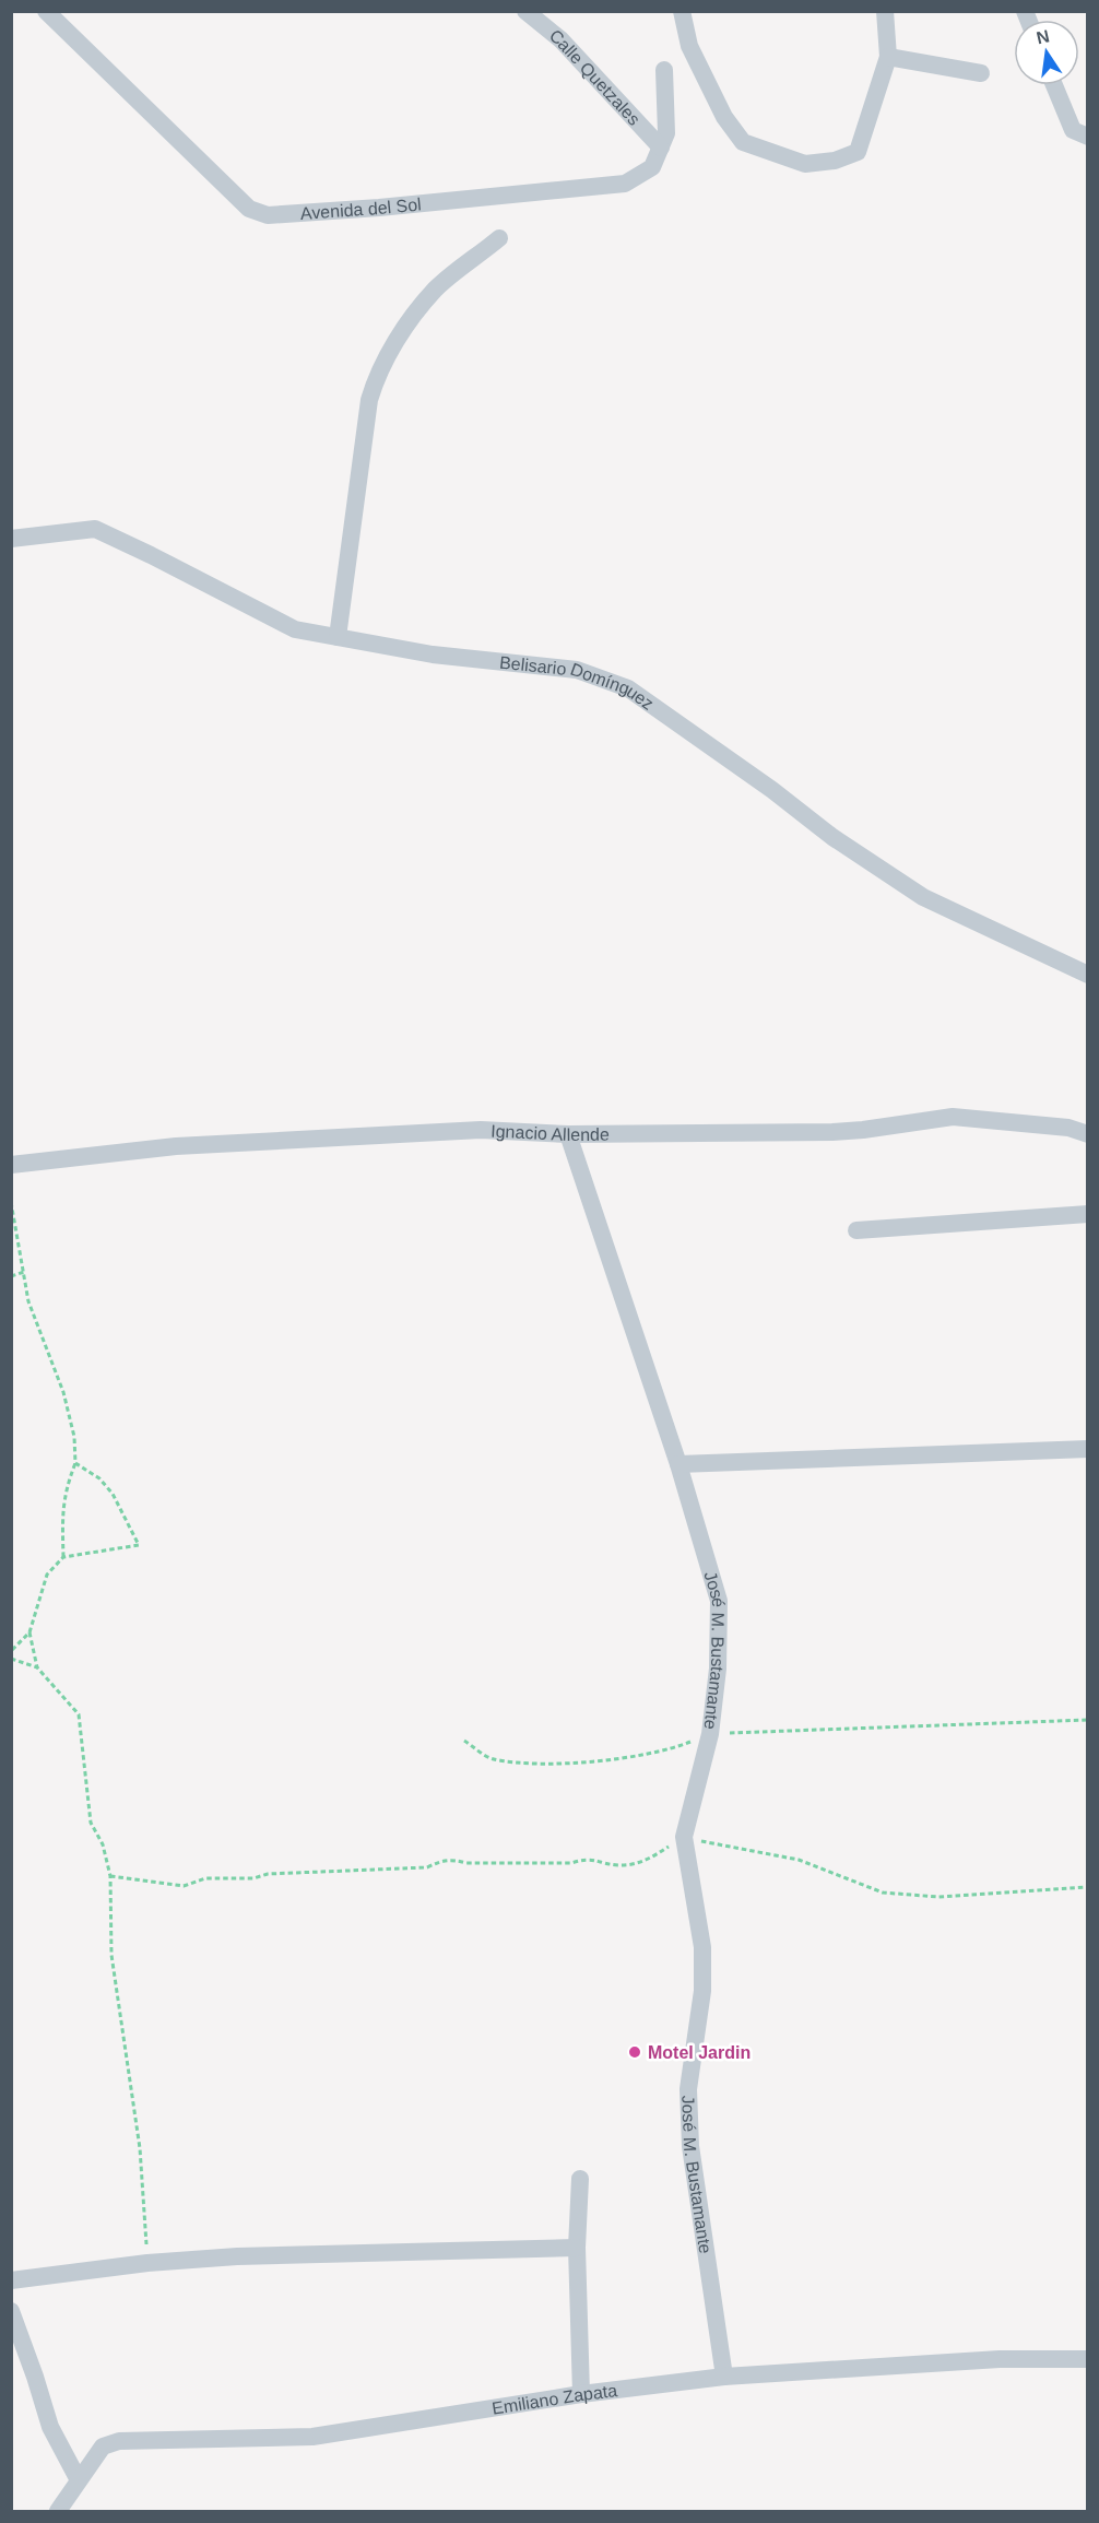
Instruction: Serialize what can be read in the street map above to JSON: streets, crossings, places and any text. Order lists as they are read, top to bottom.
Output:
{
  "streets": {
    "street": [
      "Calle Quetzales",
      "Avenida del Sol",
      "Belisario Domínguez",
      "Ignacio Allende",
      "José M. Bustamante",
      "Emiliano Zapata"
    ]
  },
  "crossings": [
    ["Calle Quetzales", "Avenida del Sol"],
    ["Ignacio Allende", "José M. Bustamante"],
    ["José M. Bustamante", "Emiliano Zapata"]
  ],
  "places": ["Motel Jardin"],
  "north": "top"
}
